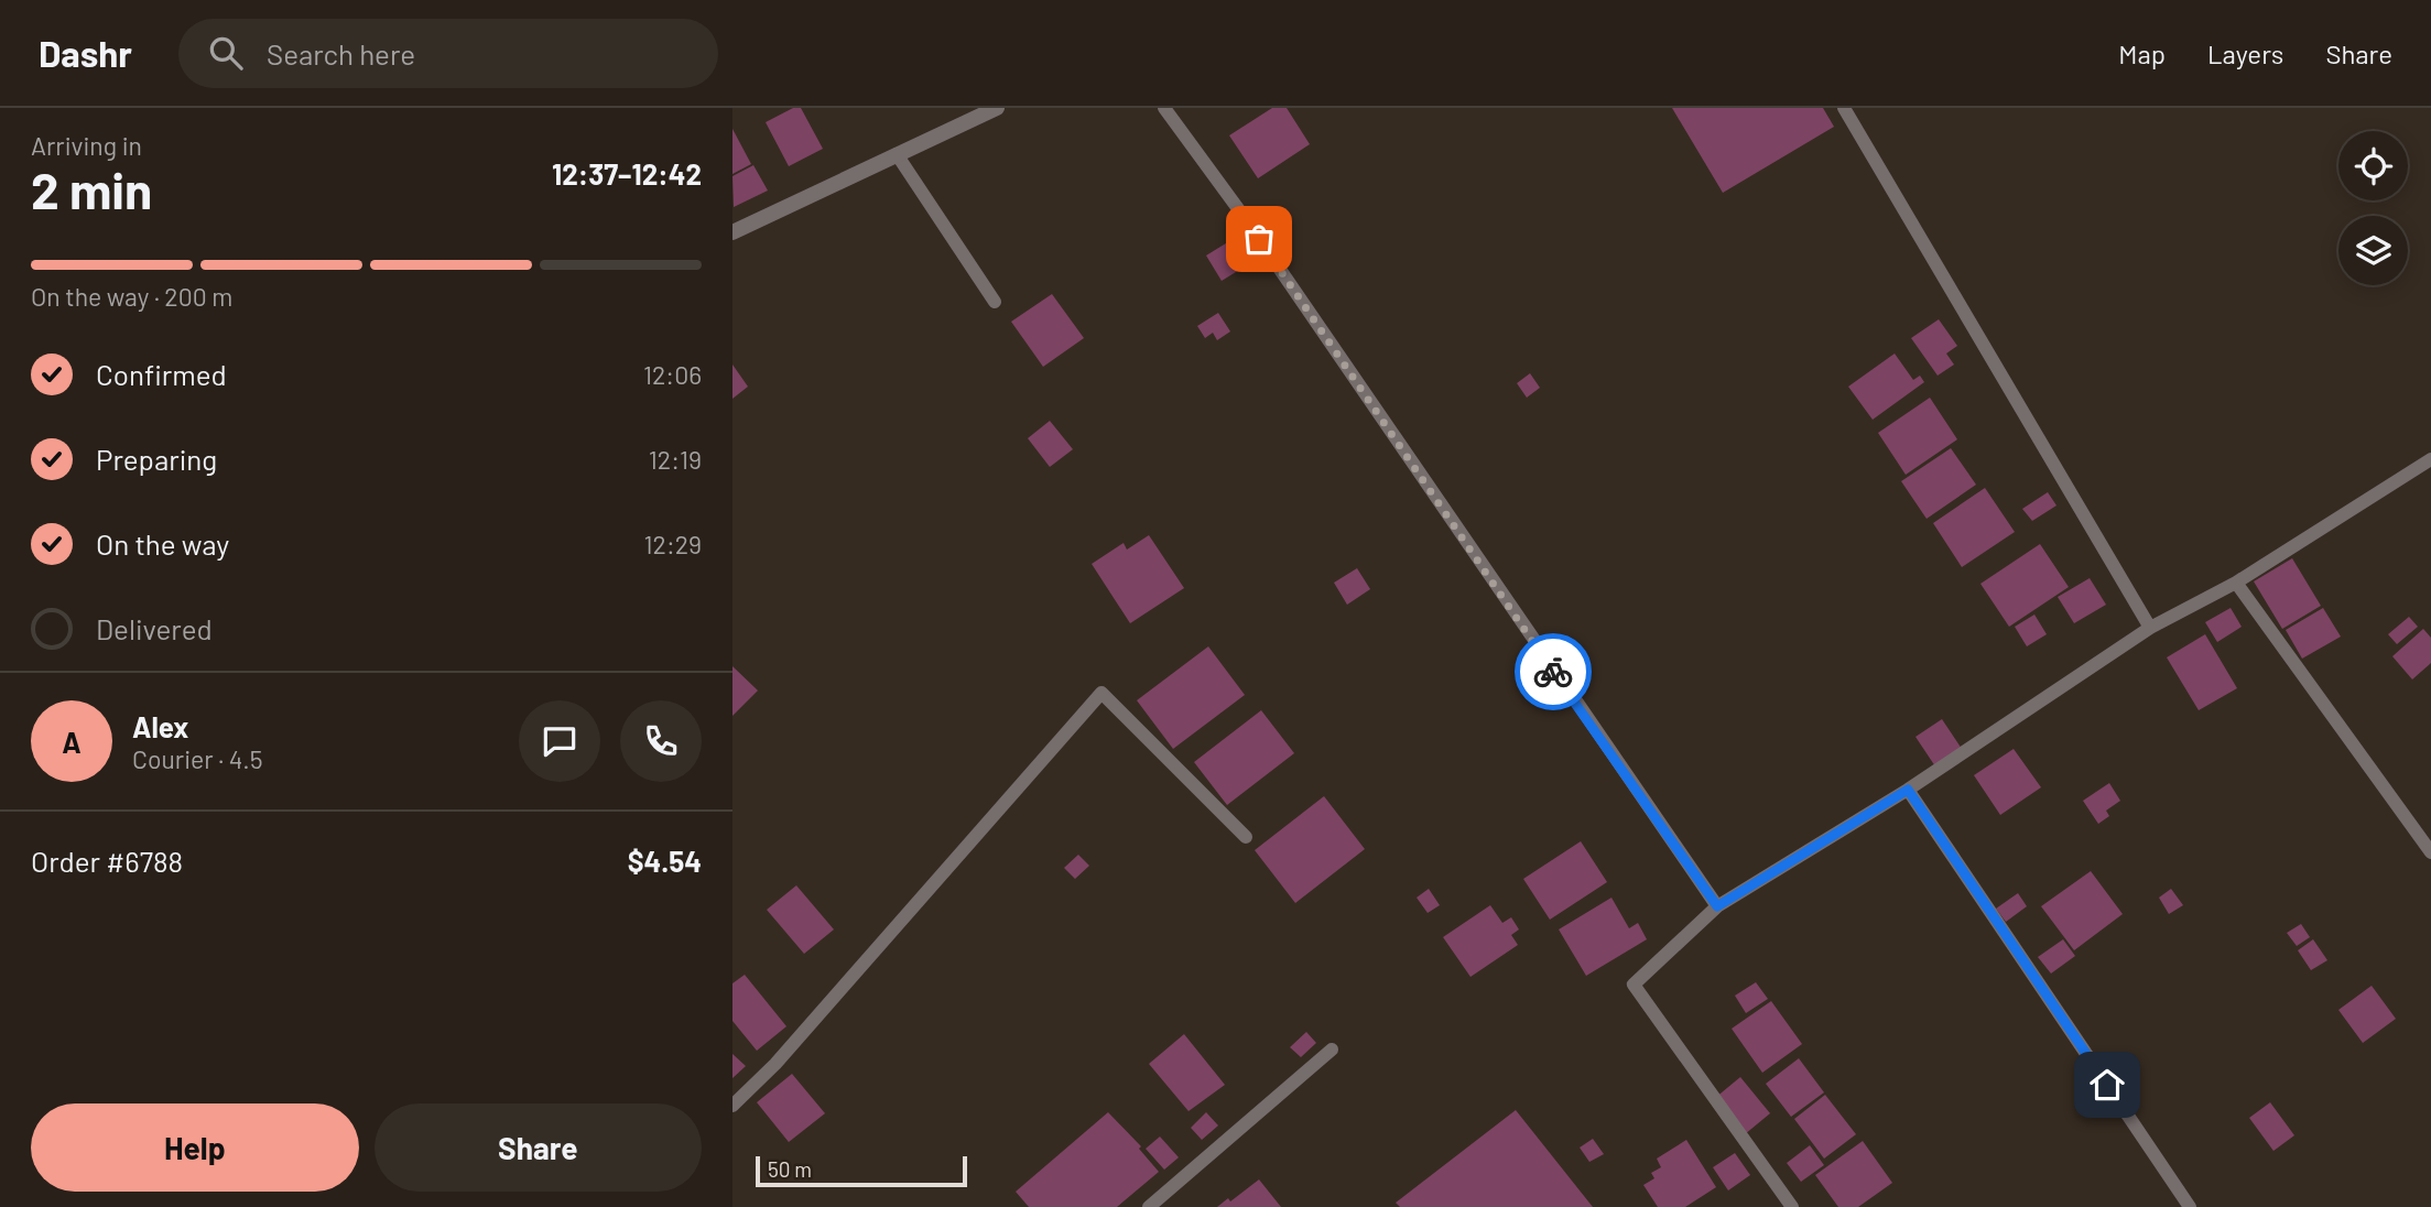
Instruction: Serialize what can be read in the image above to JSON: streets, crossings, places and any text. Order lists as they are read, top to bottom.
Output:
{
  "scale_bar": "50 m",
  "page": {
    "header": "Dashr",
    "search": "Search here",
    "nav": ["Map", "Layers", "Share"],
    "heading": ["2 min", "Arriving in", "12:37–12:42"],
    "panel": [
      "Alex",
      "Courier · 4.5",
      "Order #6788",
      "$4.54"
    ],
    "bar": "On the way · 200 m",
    "list": [
      ["Confirmed", "12:06"],
      ["Preparing", "12:19"],
      ["On the way", "12:29"],
      "Delivered"
    ],
    "round": "A",
    "buttons": ["Help", "Share"],
    "scale": "50 m"
  }
}
